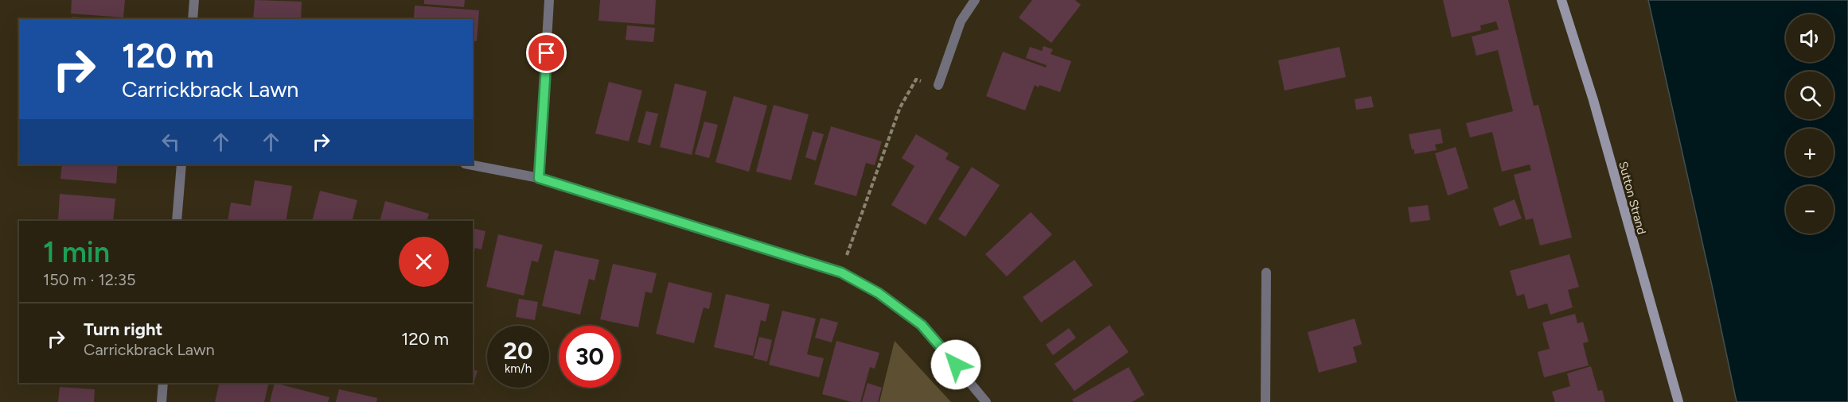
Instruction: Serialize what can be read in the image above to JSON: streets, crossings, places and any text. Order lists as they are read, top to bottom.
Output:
{
  "streets": {
    "street": ["Sutton Strand"]
  },
  "page": {
    "map_buttons": ["+", "−"],
    "turn": ["120 m", "Carrickbrack Lawn"],
    "heading": ["1 min", "150 m · 12:35"],
    "list": [
      {
        "name": "Turn right",
        "note": "Carrickbrack Lawn",
        "value": "120 m"
      }
    ],
    "speed": "20 km/h",
    "limit": "30"
  }
}
